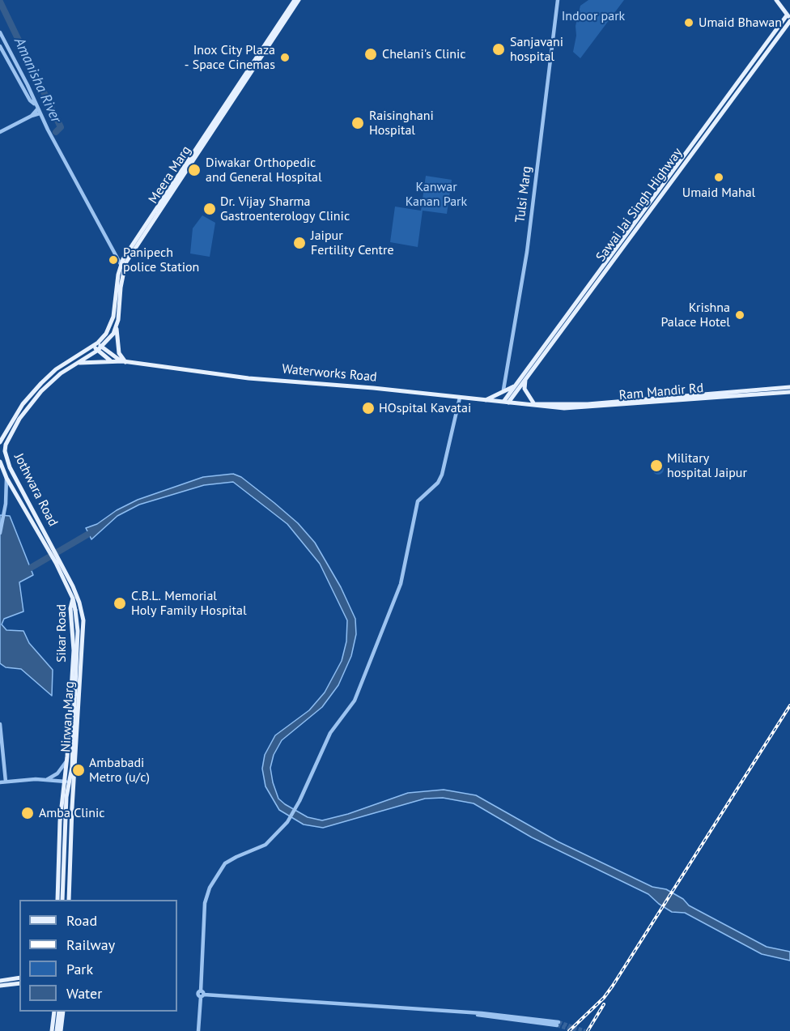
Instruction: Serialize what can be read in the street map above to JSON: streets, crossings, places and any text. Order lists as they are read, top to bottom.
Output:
{
  "streets": {
    "main road": [
      "Meera Marg",
      "Sawai Jai Singh Highway",
      "Waterworks Road",
      "Ram Mandir Rd",
      "Jothwara Road",
      "Sikar Road",
      "Nirwan Marg"
    ],
    "street": ["Tulsi Marg"]
  },
  "crossings": [
    ["Meera Marg", "Waterworks Road"],
    ["Meera Marg", "Jothwara Road"],
    ["Sawai Jai Singh Highway", "Waterworks Road"],
    ["Waterworks Road", "Ram Mandir Rd"],
    ["Waterworks Road", "Jothwara Road"],
    ["Jothwara Road", "Sikar Road"],
    ["Jothwara Road", "Nirwan Marg"],
    ["Sikar Road", "Nirwan Marg"]
  ],
  "water": ["Amanisha River"],
  "parks": ["Indoor park", "Kanwar Kanan Park"],
  "places": [
    "Umaid Bhawan",
    "Sanjavani hospital",
    "Chelani's Clinic",
    "Inox City Plaza - Space Cinemas",
    "Raisinghani Hospital",
    "Diwakar Orthopedic and General Hospital",
    "Umaid Mahal",
    "Dr. Vijay Sharma Gastroenterology Clinic",
    "Jaipur Fertility Centre",
    "Panipech police Station",
    "Krishna Palace Hotel",
    "HOspital Kavatai",
    "Military hospital Jaipur",
    "C.B.L. Memorial Holy Family Hospital",
    "Ambabadi Metro (u/c)",
    "Amba Clinic"
  ],
  "legend": [
    "Road",
    "Railway",
    "Park",
    "Water"
  ]
}
